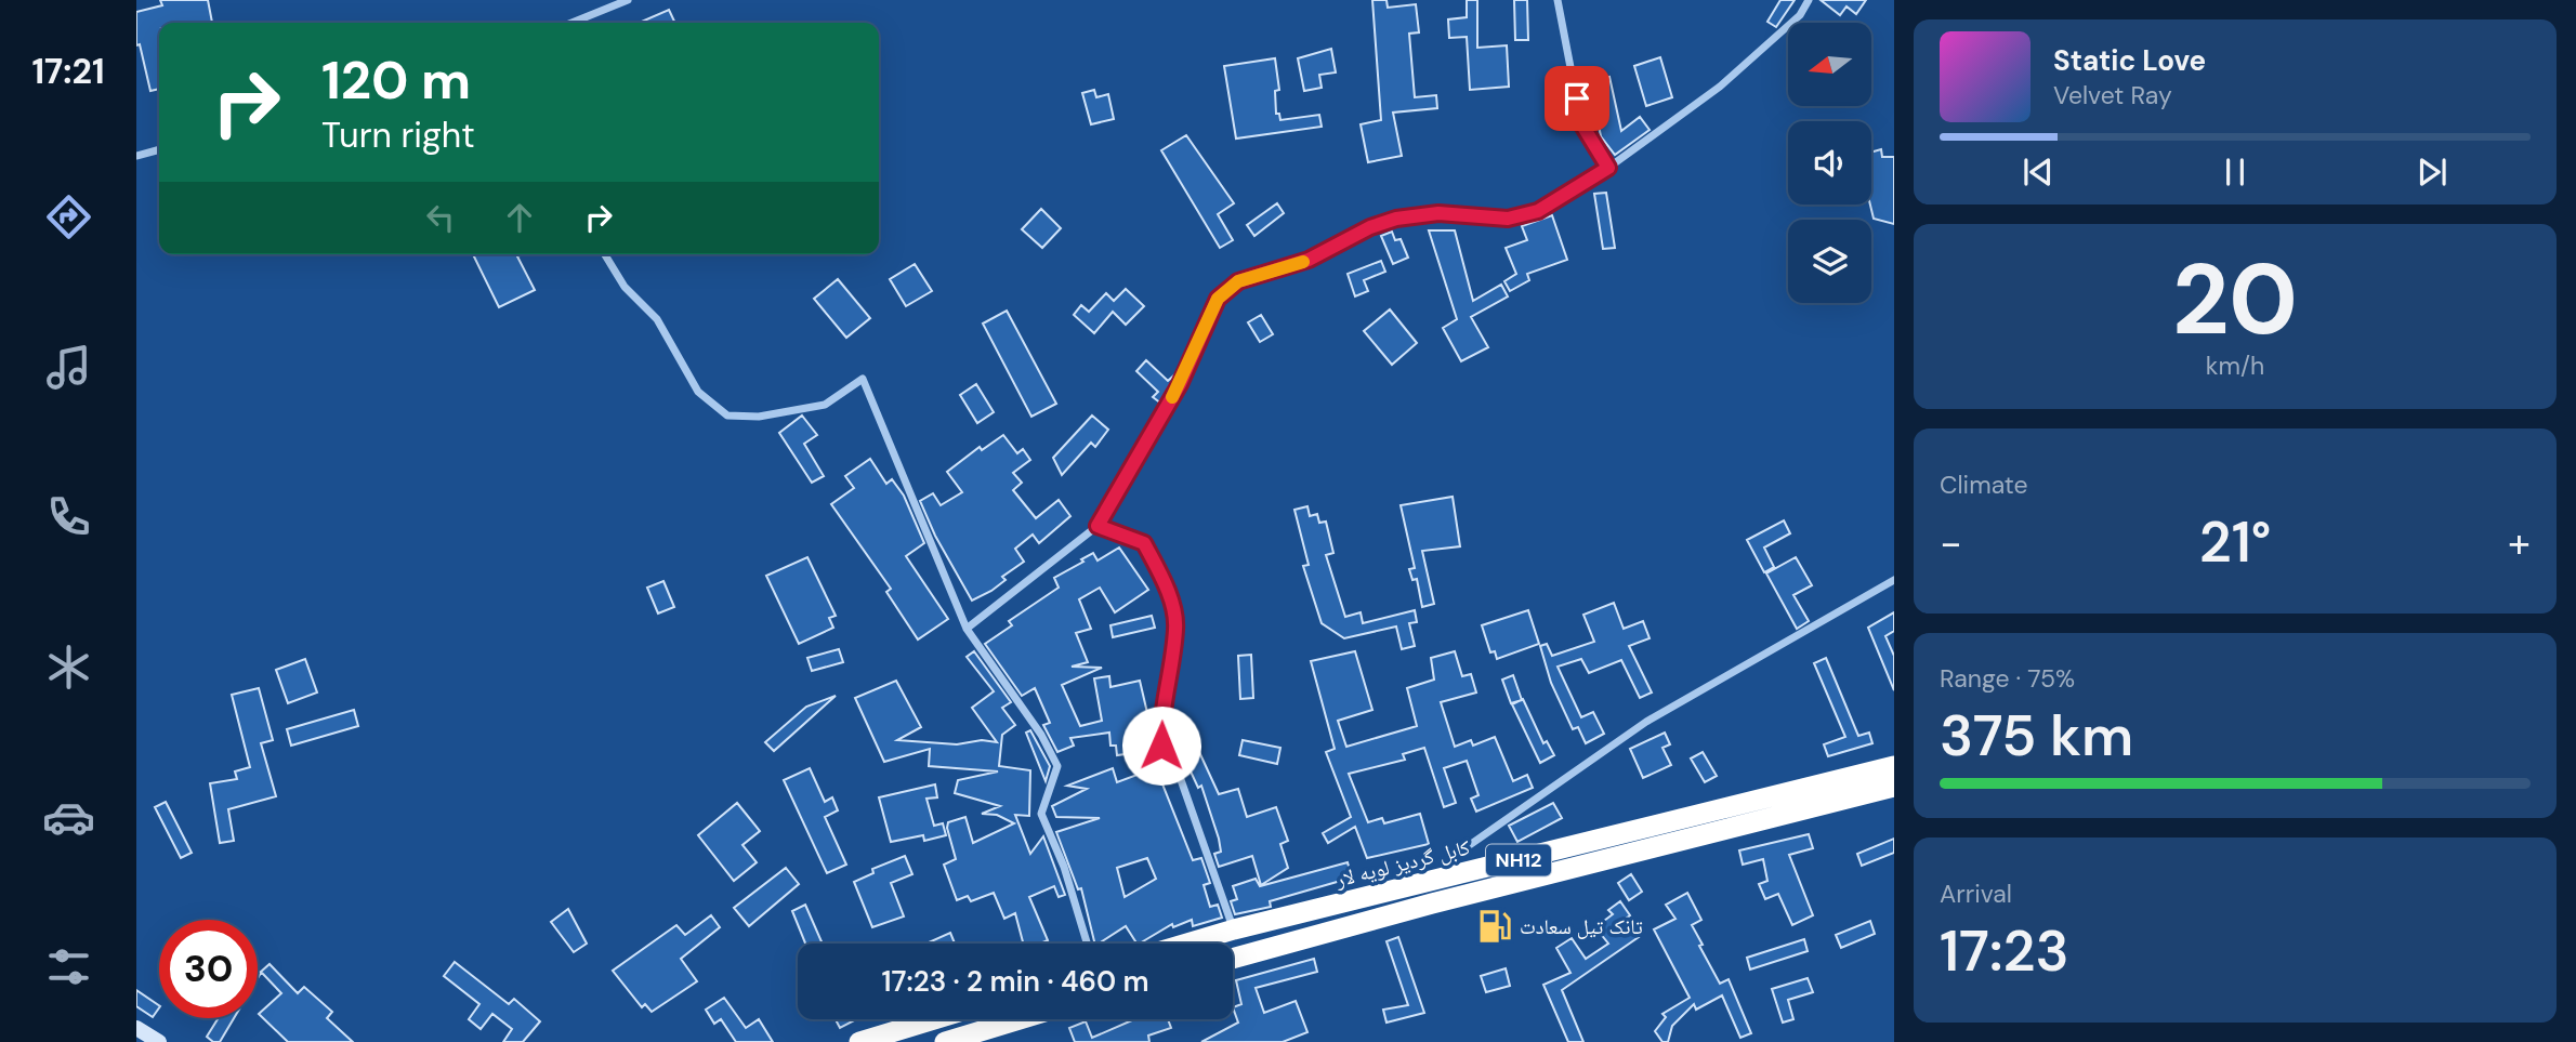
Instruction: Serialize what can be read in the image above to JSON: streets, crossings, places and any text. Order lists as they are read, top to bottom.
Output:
{
  "streets": {
    "highway": ["NH12", "کابل گردیز لویه لار"]
  },
  "places": {
    "fuel station": ["تانک تیل سعادت"]
  },
  "north": "left",
  "page": {
    "tabs": "17:21",
    "turn": ["120 m", "Turn right"],
    "song": ["Static Love", "Velvet Ray"],
    "tile": [
      ["20", "km/h"],
      "Climate",
      ["Range · 75%", "375 km"],
      ["Arrival", "17:23"]
    ],
    "heat": ["−", "21°", "+"],
    "limit": "30",
    "trip": "17:23 · 2 min · 460 m"
  }
}
